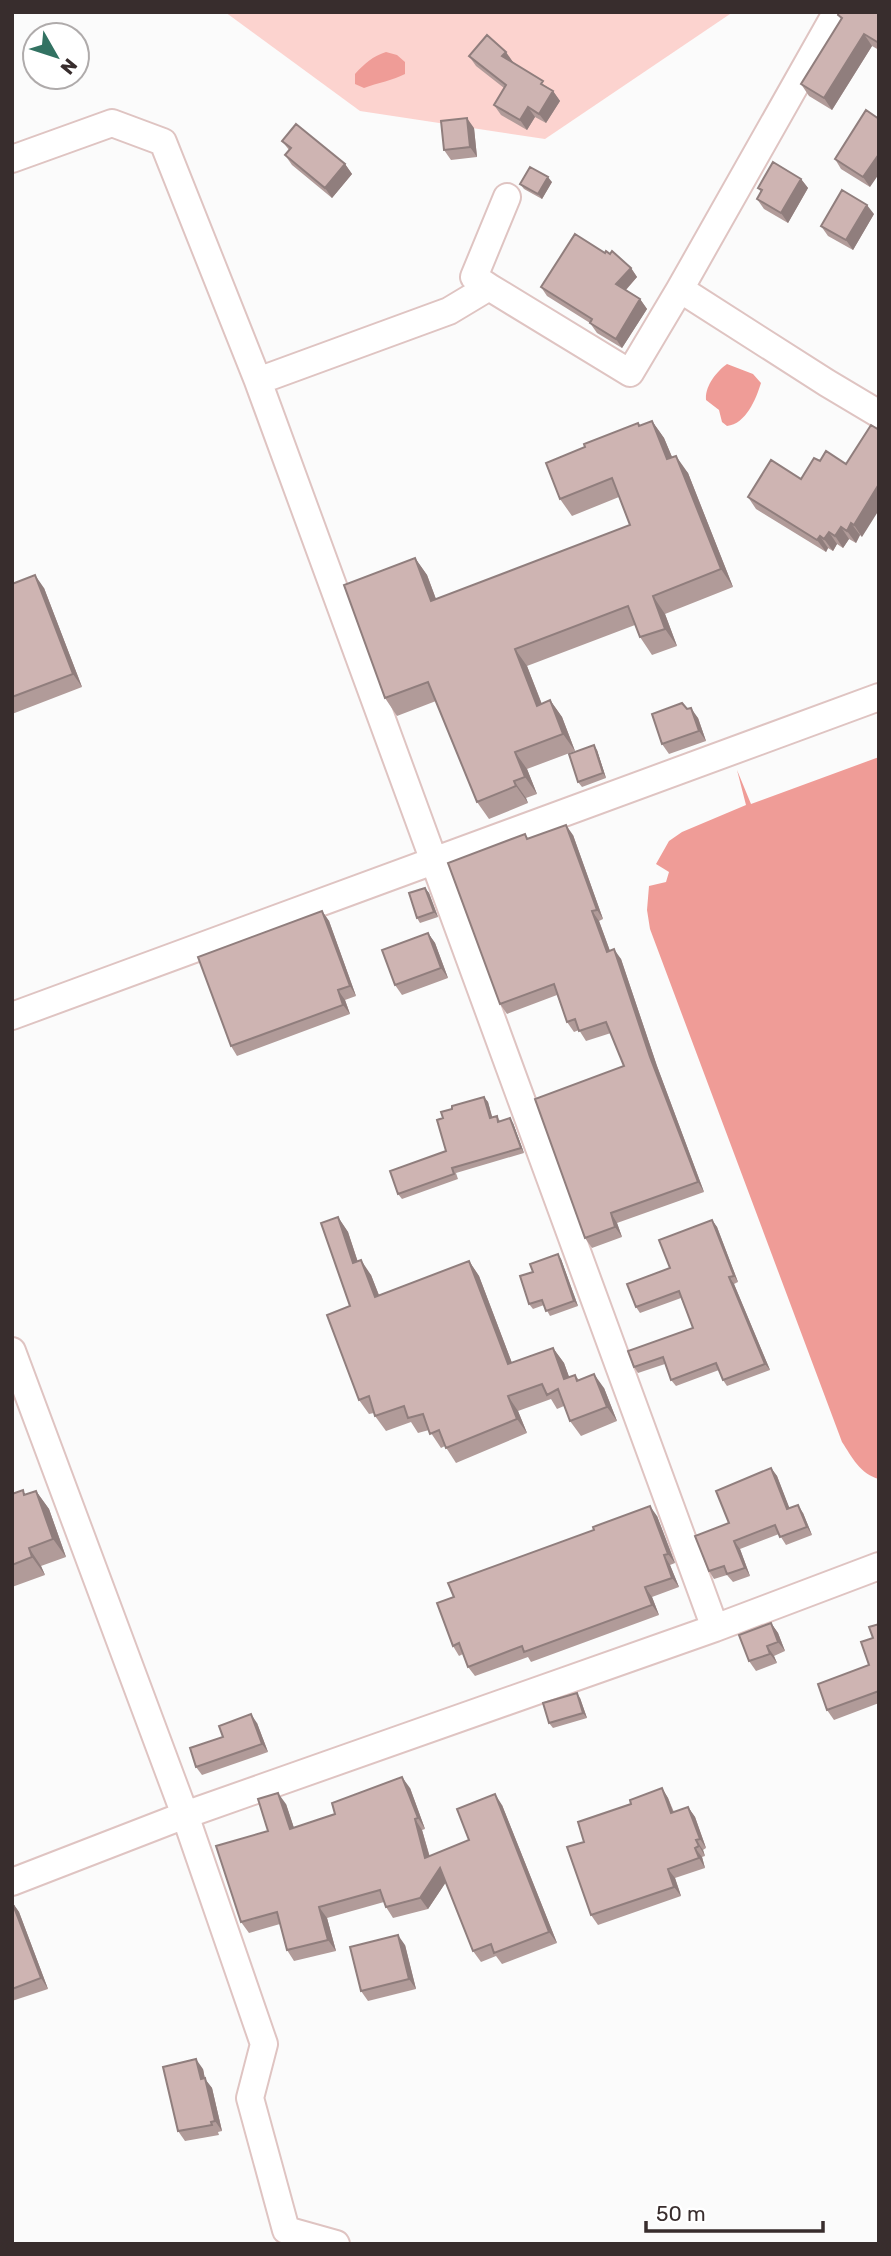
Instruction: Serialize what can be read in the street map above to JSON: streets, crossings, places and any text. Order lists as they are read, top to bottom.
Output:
{
  "scale_bar": "50 m",
  "north": "bottom right"
}
